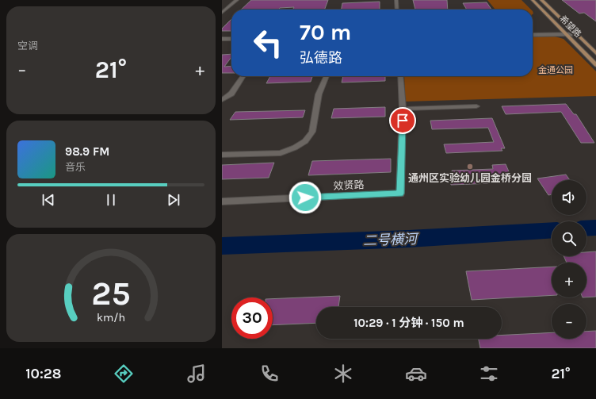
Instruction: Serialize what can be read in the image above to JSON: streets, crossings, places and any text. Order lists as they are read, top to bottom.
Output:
{
  "streets": {
    "main road": ["希望路"],
    "street": ["效贤路"]
  },
  "water": ["二号横河"],
  "parks": ["金通公园"],
  "places": ["通州区实验幼儿园金桥分园"],
  "page": {
    "tile": "空调",
    "turn": ["70 m", "弘德路"],
    "heat": ["−", "21°", "+"],
    "song": ["98.9 FM", "音乐"],
    "map_buttons": ["+", "−"],
    "limit": "30",
    "trip": "10:29 · 1 分钟 · 150 m",
    "tabs": ["10:28", "21°"],
    "gauge": ["25", "km/h"]
  }
}
